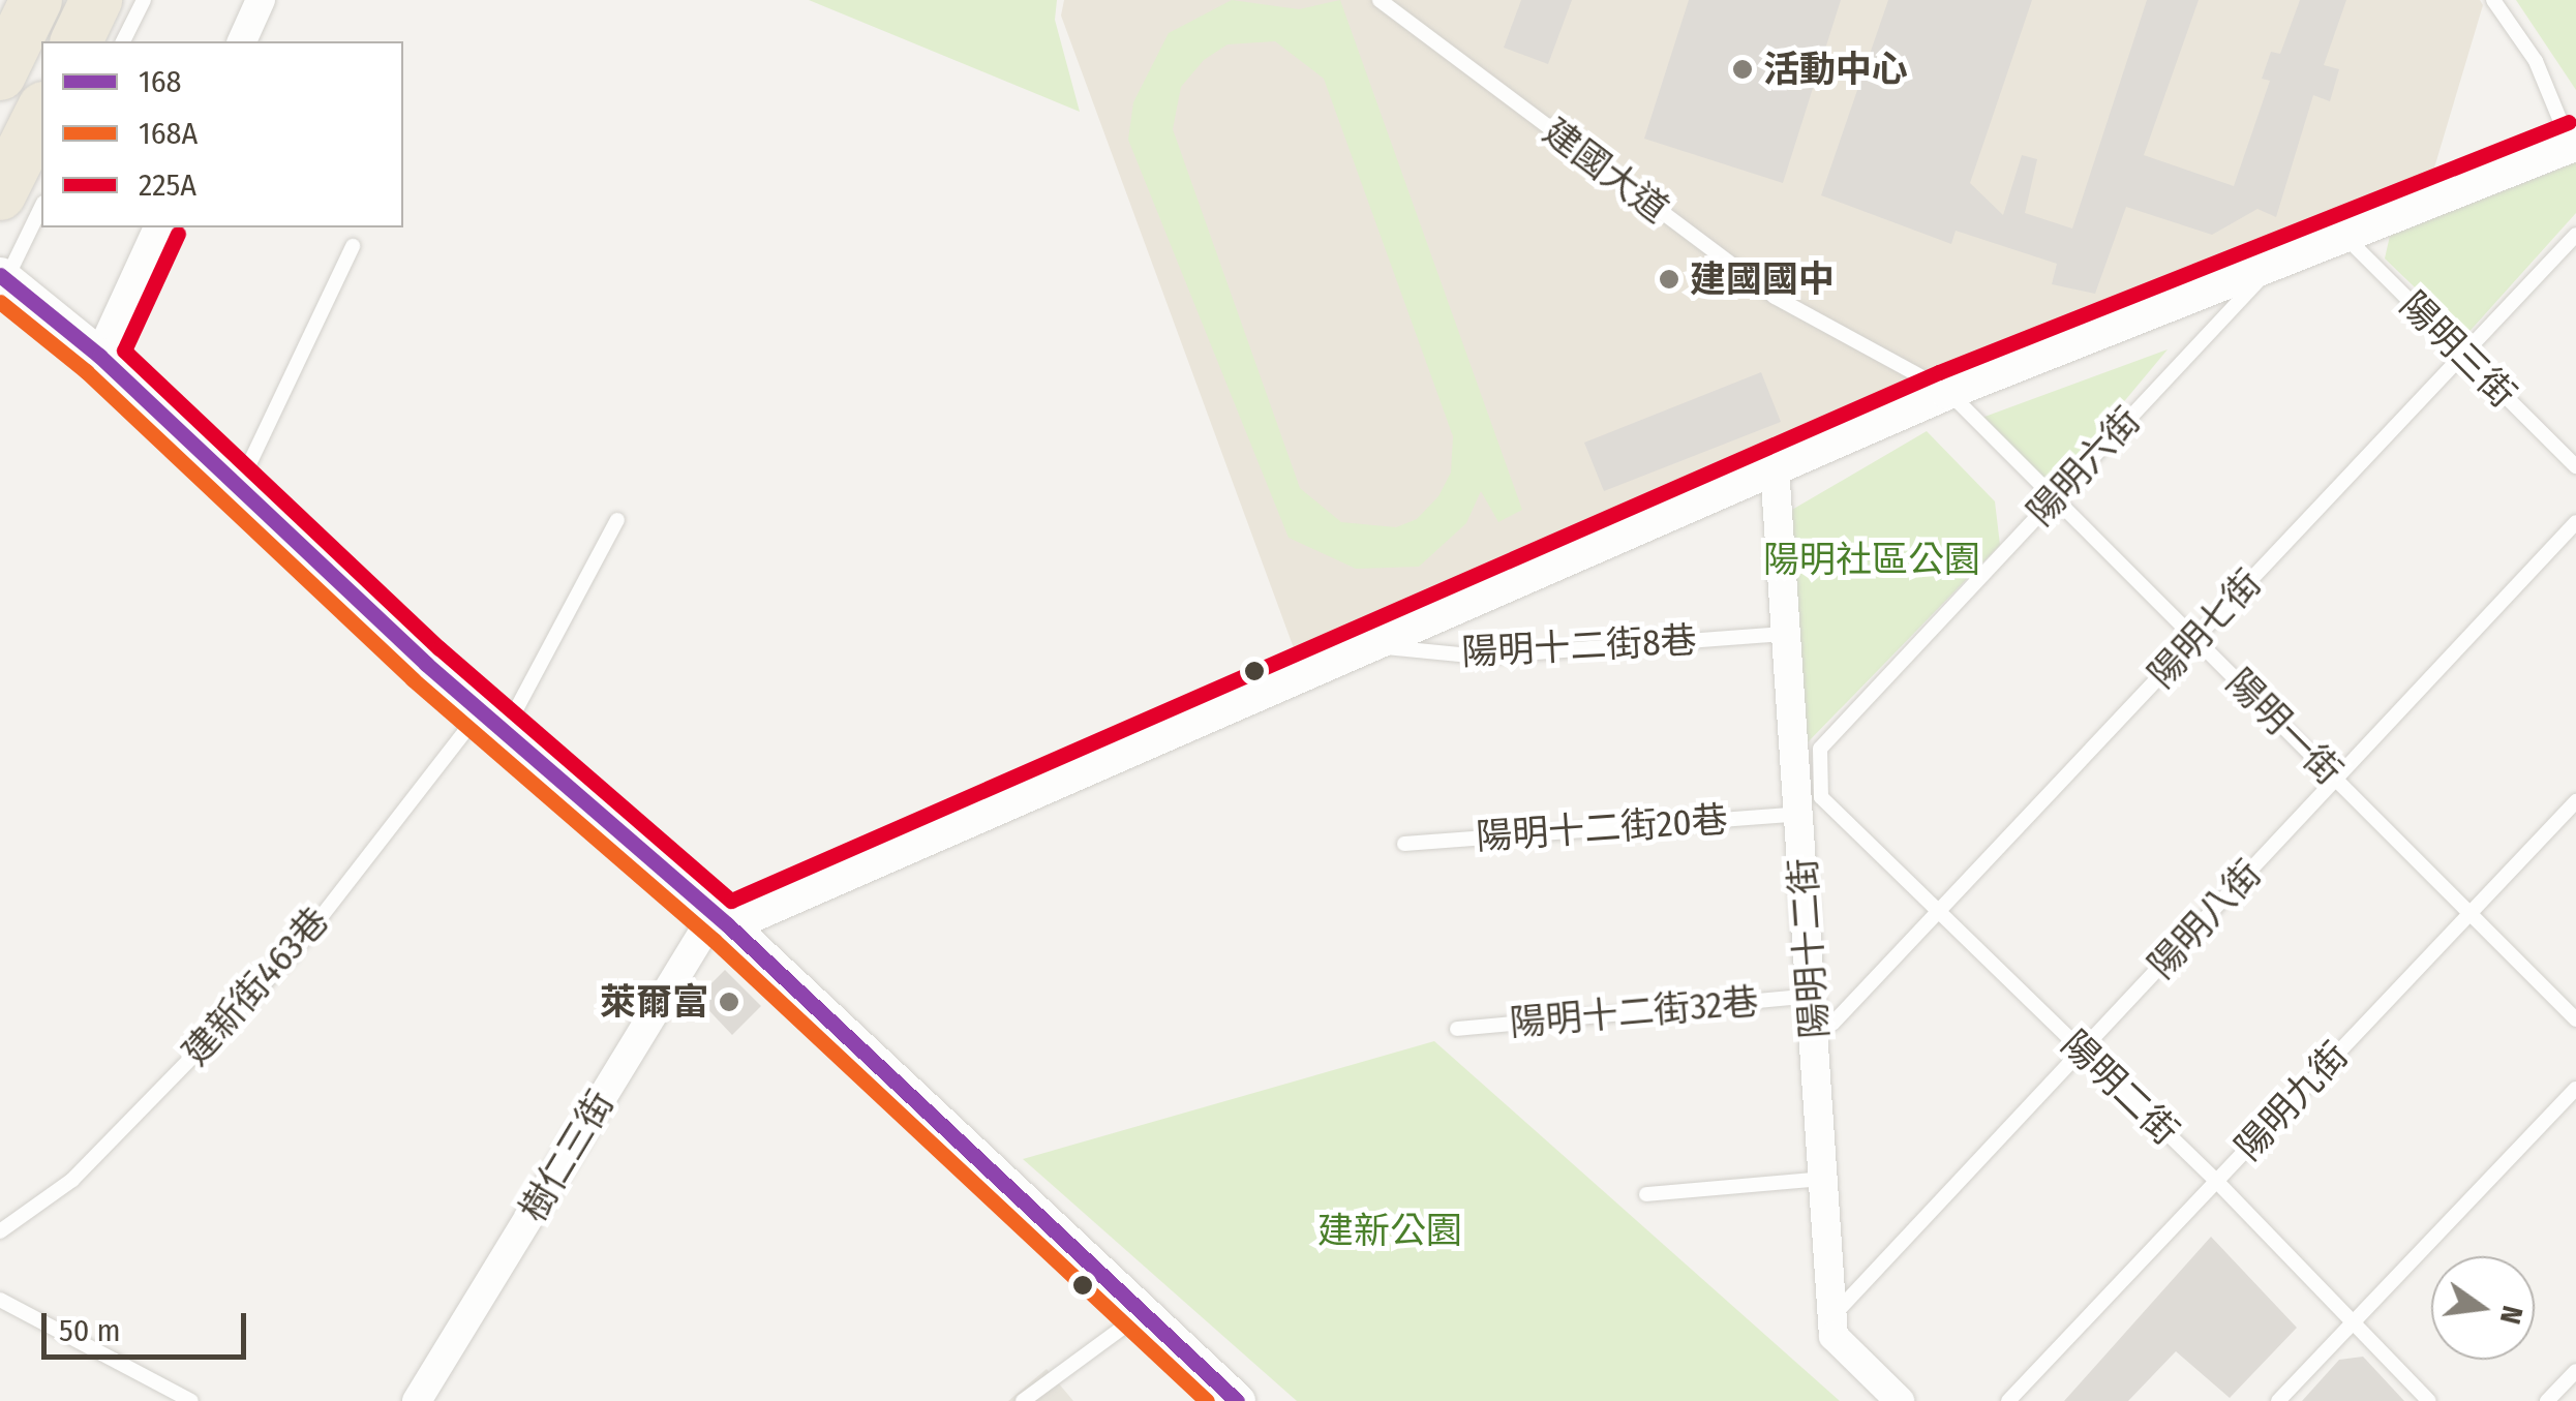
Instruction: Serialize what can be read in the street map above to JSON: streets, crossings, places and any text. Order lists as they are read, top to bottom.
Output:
{
  "streets": {
    "street": ["陽明十二街", "樹仁三街"],
    "lane": [
      "建國大道",
      "陽明三街",
      "陽明六街",
      "陽明七街",
      "陽明十二街8巷",
      "陽明一街",
      "陽明十二街20巷",
      "陽明八街",
      "建新街463巷",
      "陽明十二街32巷",
      "陽明二街",
      "陽明九街"
    ]
  },
  "crossings": [
    ["建國大道", "陽明一街"],
    ["陽明三街", "陽明七街"],
    ["陽明六街", "陽明一街"],
    ["陽明六街", "陽明二街"],
    ["陽明七街", "陽明一街"],
    ["陽明七街", "陽明二街"],
    ["陽明十二街8巷", "陽明十二街"],
    ["陽明一街", "陽明八街"],
    ["陽明一街", "陽明九街"],
    ["陽明十二街20巷", "陽明十二街"],
    ["陽明八街", "陽明十二街"],
    ["陽明八街", "陽明二街"],
    ["陽明十二街", "陽明十二街32巷"],
    ["陽明二街", "陽明九街"]
  ],
  "parks": ["陽明社區公園", "建新公園"],
  "places": ["活動中心", "建國國中", "萊爾富"],
  "lines": ["transit line 225A", "transit line 168", "transit line 168A"],
  "legend": ["168", "168A", "225A"],
  "scale_bar": "50 m",
  "north": "right"
}
